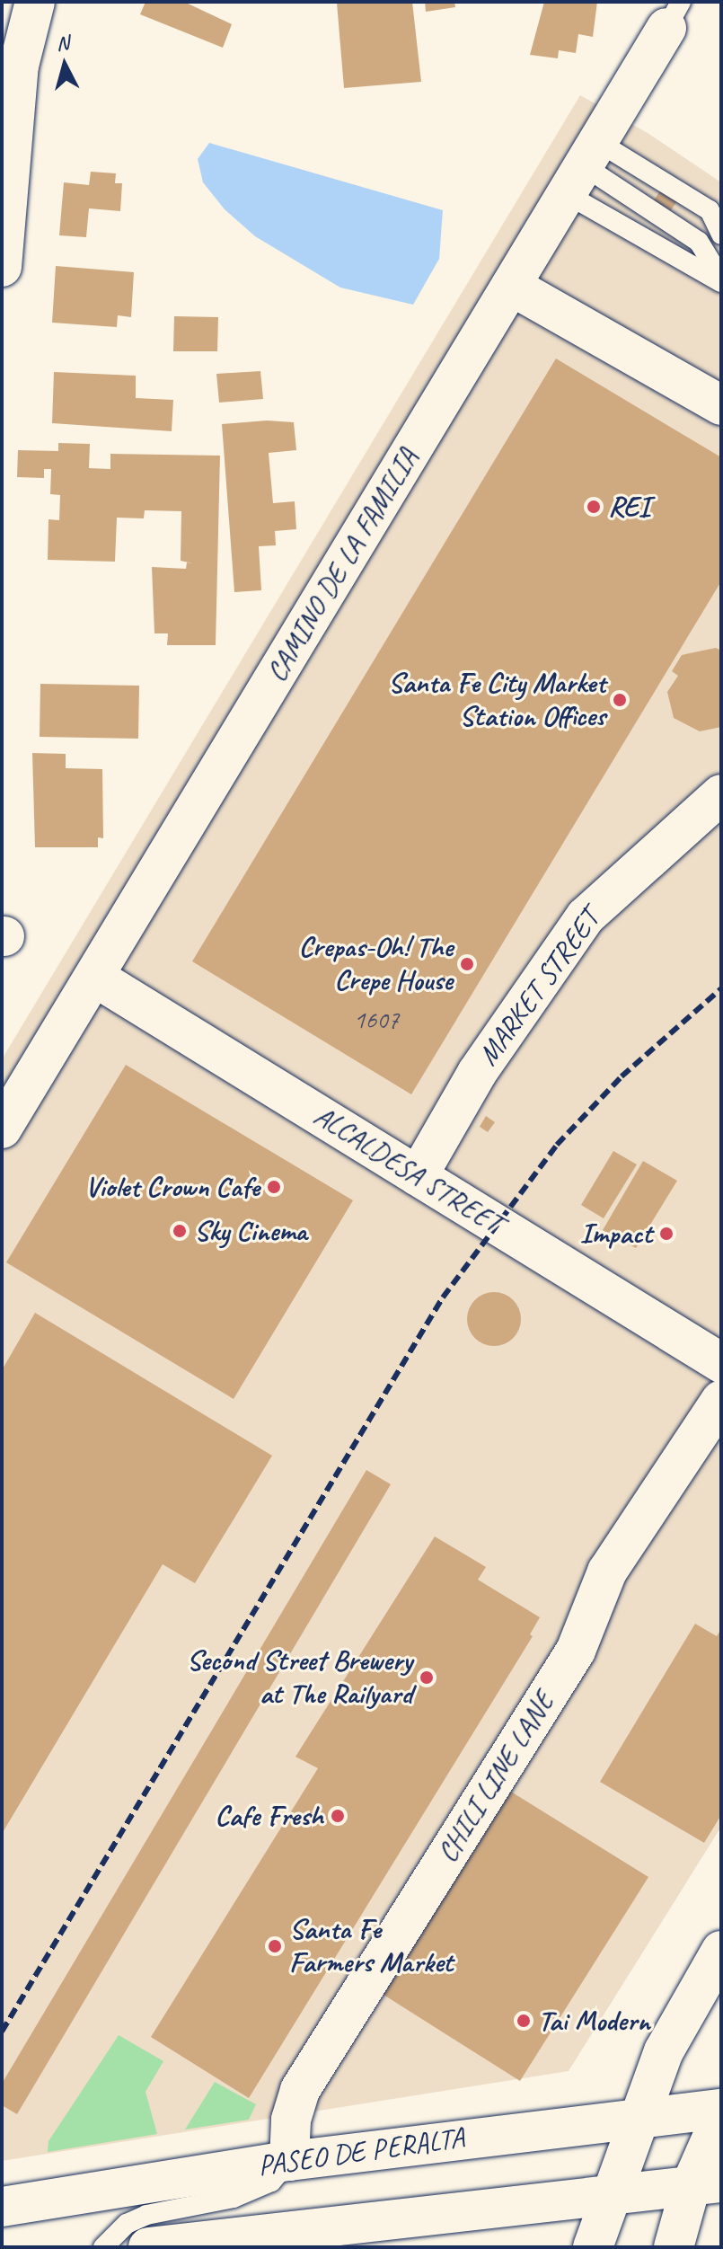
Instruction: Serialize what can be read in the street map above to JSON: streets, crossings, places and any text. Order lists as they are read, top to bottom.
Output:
{
  "streets": {
    "street": [
      "CAMINO DE LA FAMILIA",
      "MARKET STREET",
      "ALCALDESA STREET",
      "CHILI LINE LANE",
      "PASEO DE PERALTA"
    ]
  },
  "crossings": [
    ["CAMINO DE LA FAMILIA", "ALCALDESA STREET"],
    ["MARKET STREET", "ALCALDESA STREET"],
    ["CHILI LINE LANE", "PASEO DE PERALTA"]
  ],
  "places": [
    "REI",
    "Santa Fe City Market Station Offices",
    "Crepas-Oh! The Crepe House",
    "Violet Crown Cafe",
    "Sky Cinema",
    "Impact",
    "Second Street Brewery at The Railyard",
    "Cafe Fresh",
    "Santa Fe Farmers Market",
    "Tai Modern"
  ],
  "house_numbers": ["1607"],
  "north": "top"
}
